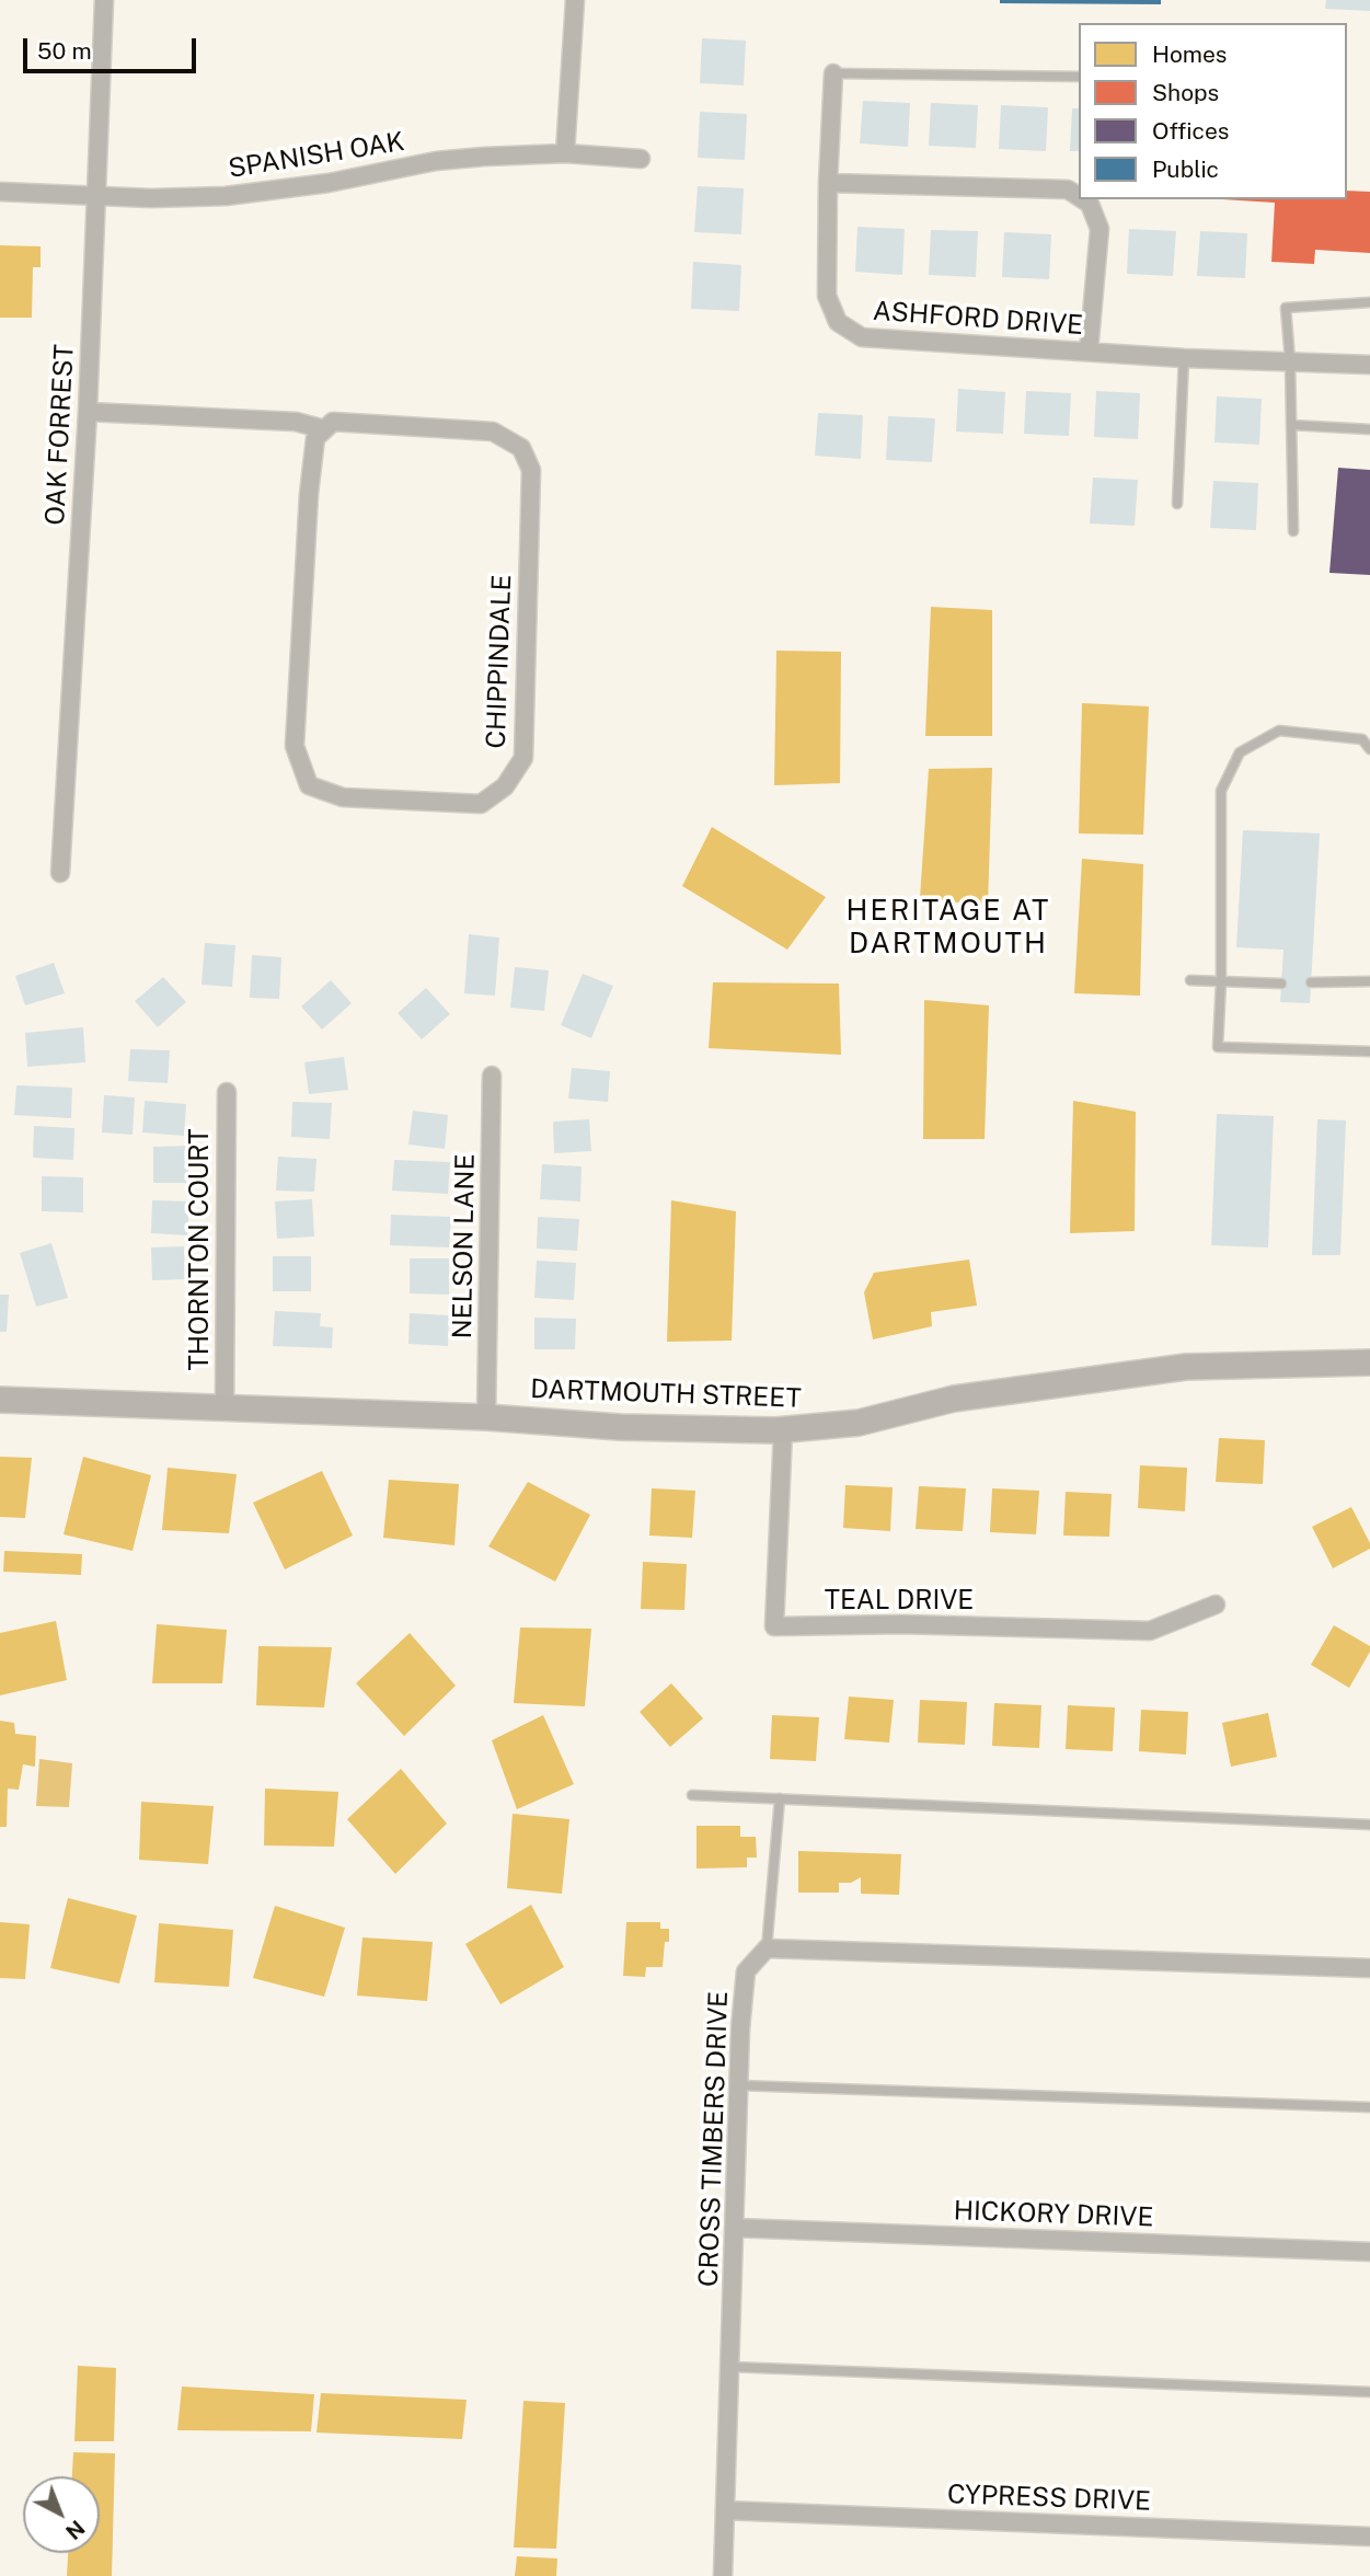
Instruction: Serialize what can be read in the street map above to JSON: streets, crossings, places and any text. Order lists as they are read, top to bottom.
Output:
{
  "streets": {
    "street": [
      "SPANISH OAK",
      "ASHFORD DRIVE",
      "OAK FORREST",
      "CHIPPINDALE",
      "NELSON LANE",
      "THORNTON COURT",
      "DARTMOUTH STREET",
      "TEAL DRIVE",
      "CROSS TIMBERS DRIVE",
      "HICKORY DRIVE",
      "CYPRESS DRIVE"
    ]
  },
  "crossings": [
    ["SPANISH OAK", "OAK FORREST"],
    ["OAK FORREST", "CHIPPINDALE"],
    ["NELSON LANE", "DARTMOUTH STREET"],
    ["THORNTON COURT", "DARTMOUTH STREET"],
    ["DARTMOUTH STREET", "TEAL DRIVE"],
    ["CROSS TIMBERS DRIVE", "HICKORY DRIVE"],
    ["CROSS TIMBERS DRIVE", "CYPRESS DRIVE"]
  ],
  "districts": ["HERITAGE AT DARTMOUTH"],
  "legend": [
    "Homes",
    "Shops",
    "Offices",
    "Public"
  ],
  "scale_bar": "50 m",
  "north": "bottom right"
}
